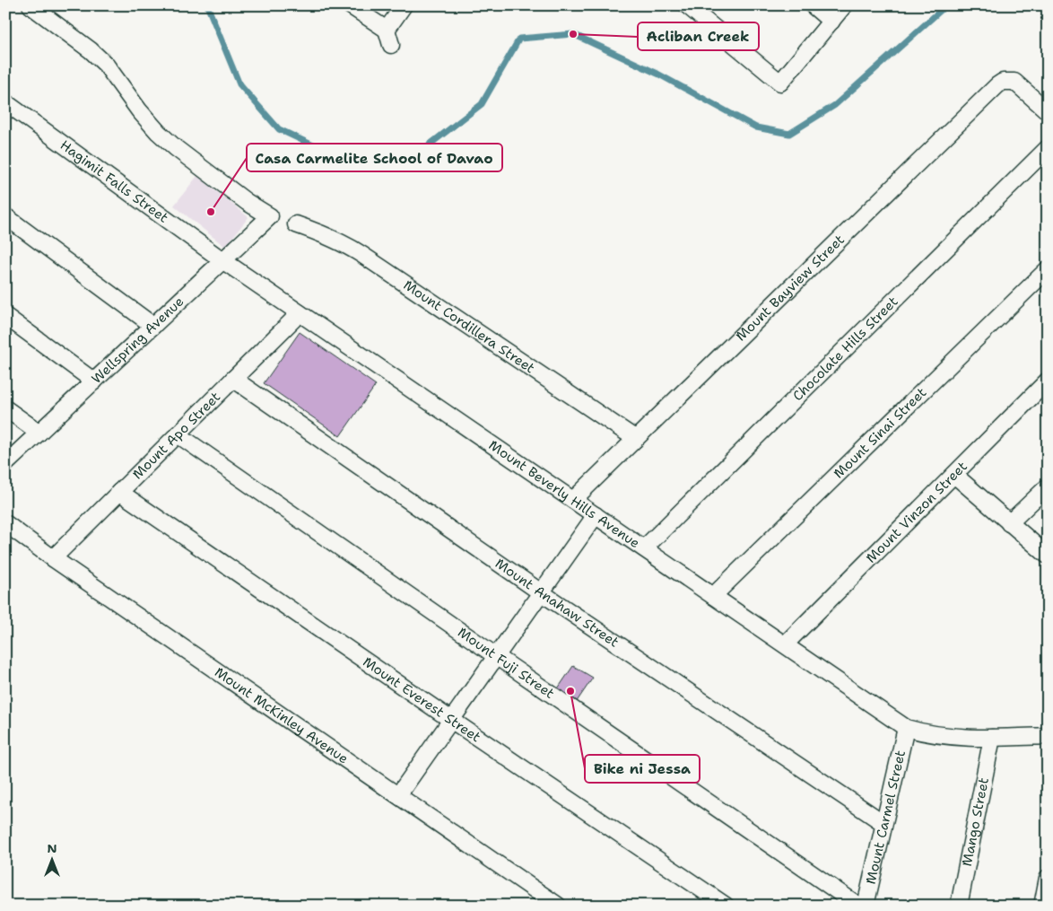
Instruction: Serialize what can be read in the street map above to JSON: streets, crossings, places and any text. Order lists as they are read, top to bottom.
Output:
{
  "streets": {
    "street": [
      "Hagimit Falls Street",
      "Mount Bayview Street",
      "Mount Cordillera Street",
      "Wellspring Avenue",
      "Chocolate Hills Street",
      "Mount Sinai Street",
      "Mount Apo Street",
      "Mount Beverly Hills Avenue",
      "Mount Vinzon Street",
      "Mount Anahaw Street",
      "Mount Fuji Street",
      "Mount Everest Street",
      "Mount McKinley Avenue",
      "Mount Carmel Street",
      "Mango Street"
    ]
  },
  "crossings": [
    ["Hagimit Falls Street", "Wellspring Avenue"],
    ["Hagimit Falls Street", "Mount Beverly Hills Avenue"],
    ["Mount Bayview Street", "Mount Cordillera Street"],
    ["Mount Bayview Street", "Mount Beverly Hills Avenue"],
    ["Wellspring Avenue", "Mount Beverly Hills Avenue"],
    ["Chocolate Hills Street", "Mount Beverly Hills Avenue"],
    ["Mount Sinai Street", "Mount Beverly Hills Avenue"],
    ["Mount Apo Street", "Mount Beverly Hills Avenue"],
    ["Mount Apo Street", "Mount Anahaw Street"],
    ["Mount Apo Street", "Mount Fuji Street"],
    ["Mount Apo Street", "Mount Everest Street"],
    ["Mount Apo Street", "Mount McKinley Avenue"],
    ["Mount Beverly Hills Avenue", "Mount Vinzon Street"],
    ["Mount Beverly Hills Avenue", "Mount Carmel Street"],
    ["Mount Beverly Hills Avenue", "Mango Street"],
    ["Mount Anahaw Street", "Mount Carmel Street"]
  ],
  "places": ["Acliban Creek", "Casa Carmelite School of Davao", "Bike ni Jessa"],
  "north": "top"
}
